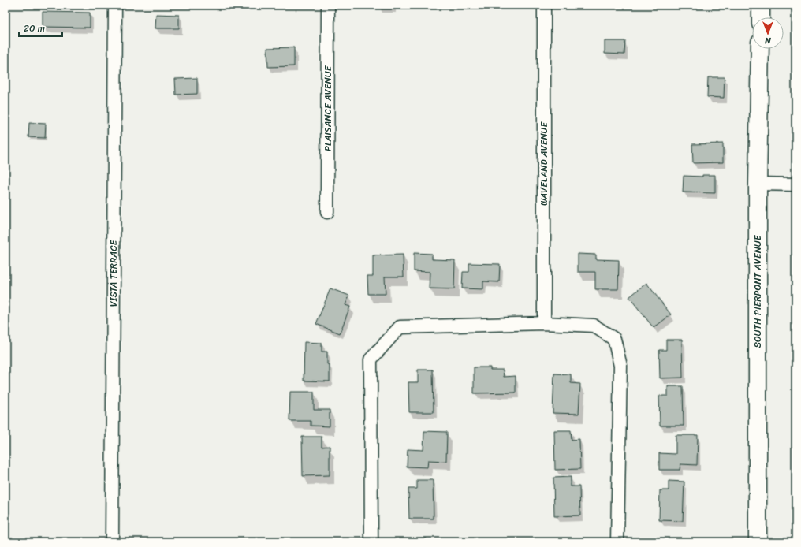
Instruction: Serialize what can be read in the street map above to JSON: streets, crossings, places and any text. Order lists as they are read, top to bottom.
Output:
{
  "streets": {
    "street": [
      "PLAISANCE AVENUE",
      "WAVELAND AVENUE",
      "VISTA TERRACE",
      "SOUTH PIERPONT AVENUE"
    ]
  },
  "scale_bar": "20 m",
  "north": "bottom"
}
